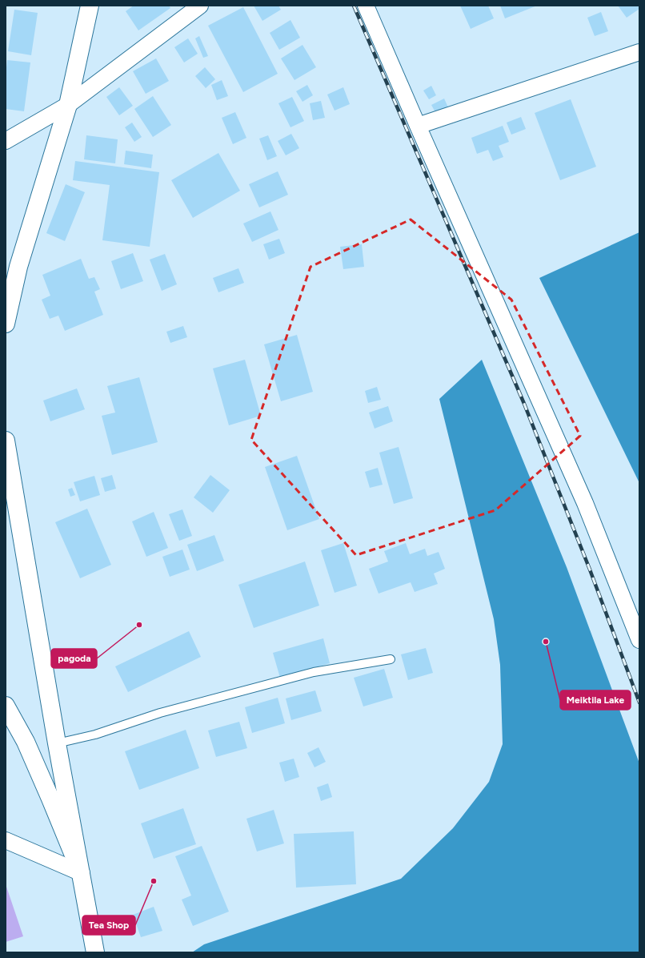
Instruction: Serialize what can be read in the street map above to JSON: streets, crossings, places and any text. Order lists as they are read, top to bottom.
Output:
{
  "places": ["pagoda", "Meiktila Lake", "Tea Shop"]
}
